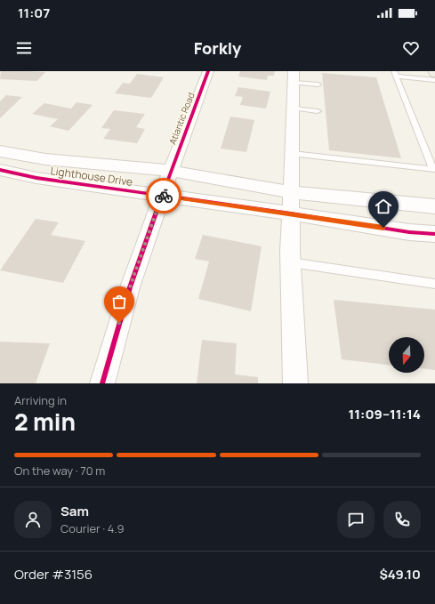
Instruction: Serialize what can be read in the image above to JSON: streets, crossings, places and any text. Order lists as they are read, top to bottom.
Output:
{
  "streets": {
    "street": ["Atlantic Road", "Lighthouse Drive"]
  },
  "crossings": [
    ["Atlantic Road", "Lighthouse Drive"]
  ],
  "north": "bottom",
  "page": {
    "status": "11:07",
    "header": "Forkly",
    "heading": ["2 min", "Arriving in", "11:09–11:14"],
    "panel": [
      "Sam",
      "Courier · 4.9",
      "Order #3156",
      "$49.10"
    ],
    "bar": "On the way · 70 m"
  }
}
